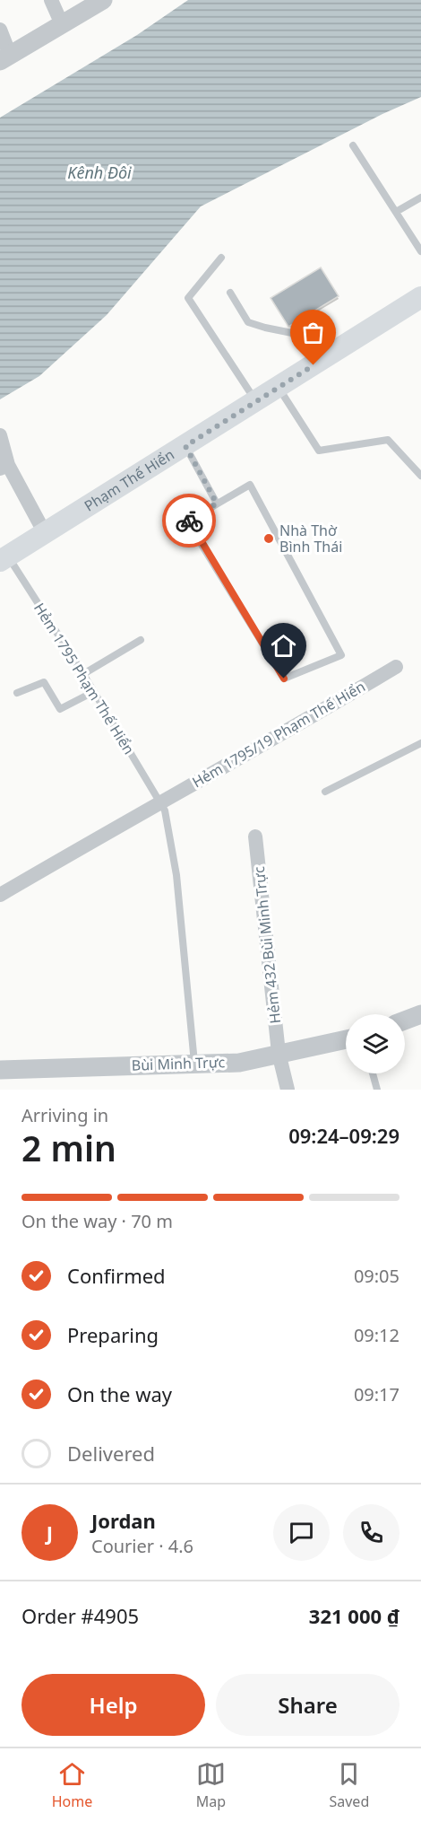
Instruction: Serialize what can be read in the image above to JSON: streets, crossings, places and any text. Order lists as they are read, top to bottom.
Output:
{
  "streets": {
    "main road": ["Phạm Thế Hiển"],
    "street": ["Hẻm 1795/19 Phạm Thế Hiển", "Hẻm 432 Bùi Minh Trực", "Bùi Minh Trực"],
    "lane": ["Hẻm 1795 Phạm Thế Hiển"]
  },
  "crossings": [
    ["Phạm Thế Hiển", "Hẻm 1795 Phạm Thế Hiển"],
    ["Hẻm 1795 Phạm Thế Hiển", "Hẻm 1795/19 Phạm Thế Hiển"],
    ["Hẻm 1795 Phạm Thế Hiển", "Bùi Minh Trực"],
    ["Hẻm 432 Bùi Minh Trực", "Bùi Minh Trực"]
  ],
  "water": ["Kênh Đôi"],
  "places": ["Nhà Thờ Bình Thái"],
  "page": {
    "heading": ["2 min", "Arriving in", "09:24–09:29"],
    "panel": [
      "Jordan",
      "Courier · 4.6",
      "Order #4905",
      "321 000 ₫"
    ],
    "bar": "On the way · 70 m",
    "list": [
      ["Confirmed", "09:05"],
      ["Preparing", "09:12"],
      ["On the way", "09:17"],
      "Delivered"
    ],
    "round": "J",
    "buttons": ["Help", "Share"],
    "tabs": ["Home", "Map", "Saved"]
  }
}
